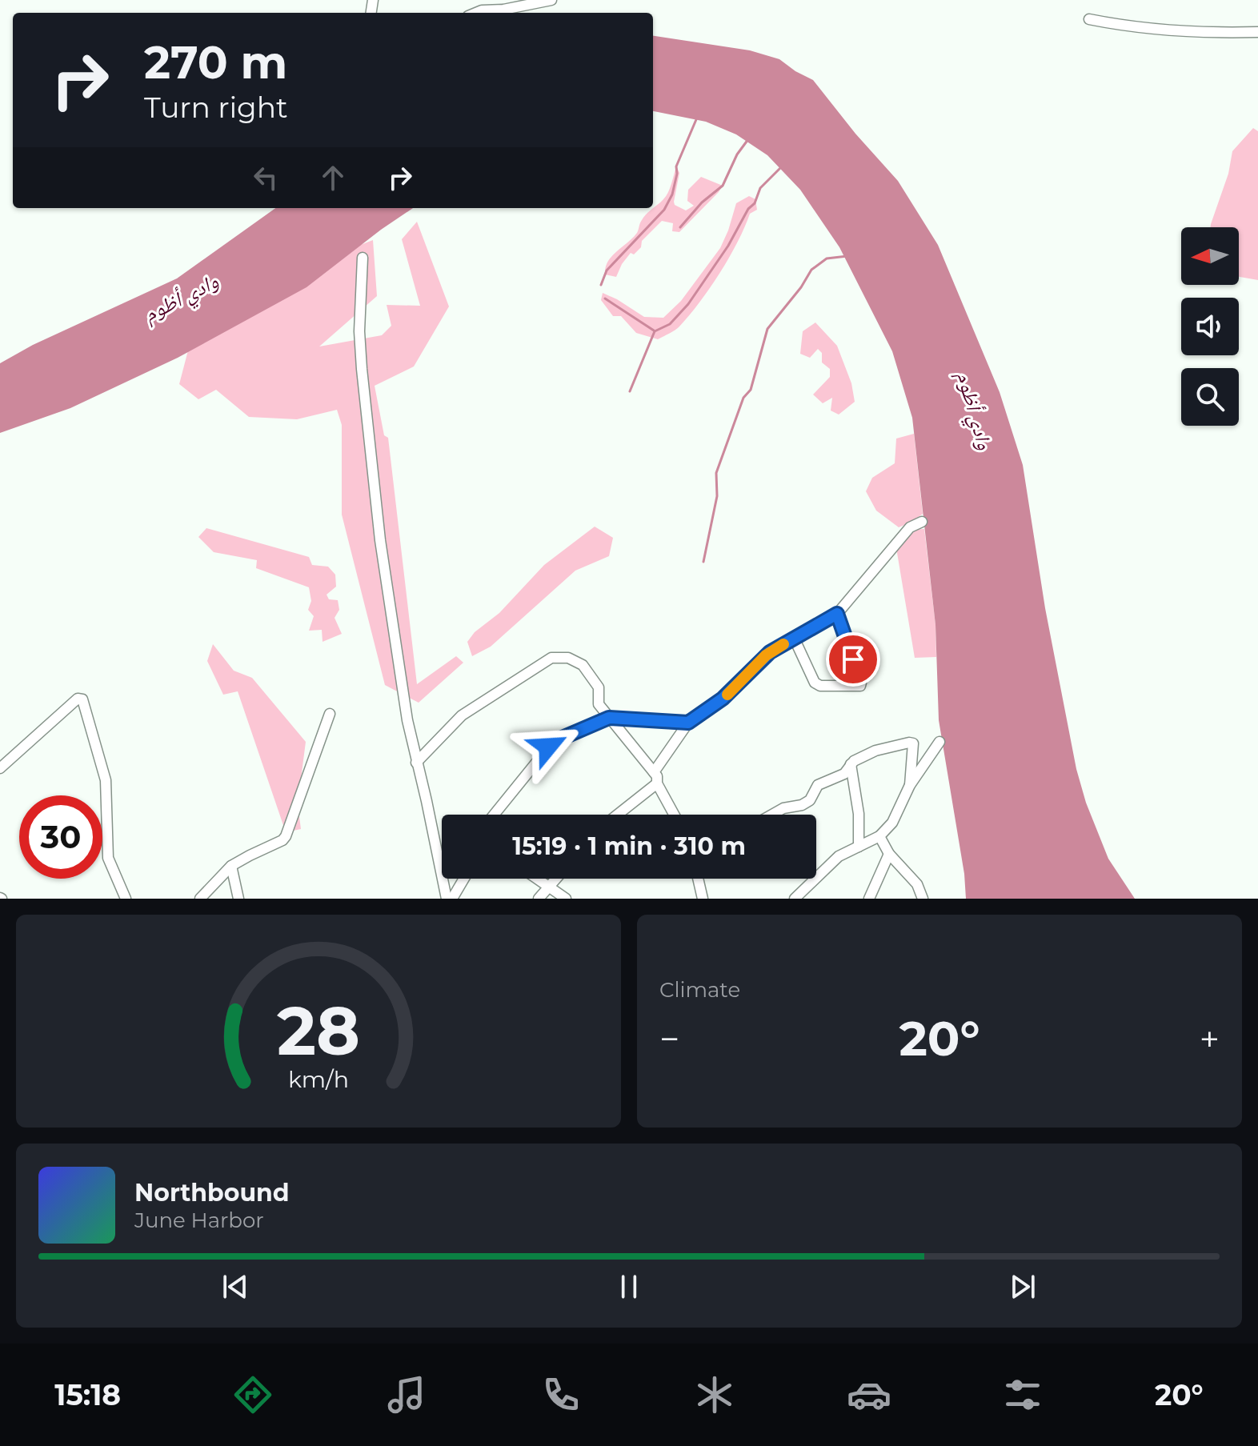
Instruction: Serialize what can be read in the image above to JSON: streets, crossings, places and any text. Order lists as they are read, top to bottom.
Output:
{
  "water": ["وادي أظوم"],
  "north": "left",
  "page": {
    "turn": ["270 m", "Turn right"],
    "limit": "30",
    "trip": "15:19 · 1 min · 310 m",
    "tile": "Climate",
    "heat": ["−", "20°", "+"],
    "song": ["Northbound", "June Harbor"],
    "tabs": ["15:18", "20°"],
    "gauge": ["28", "km/h"]
  }
}
